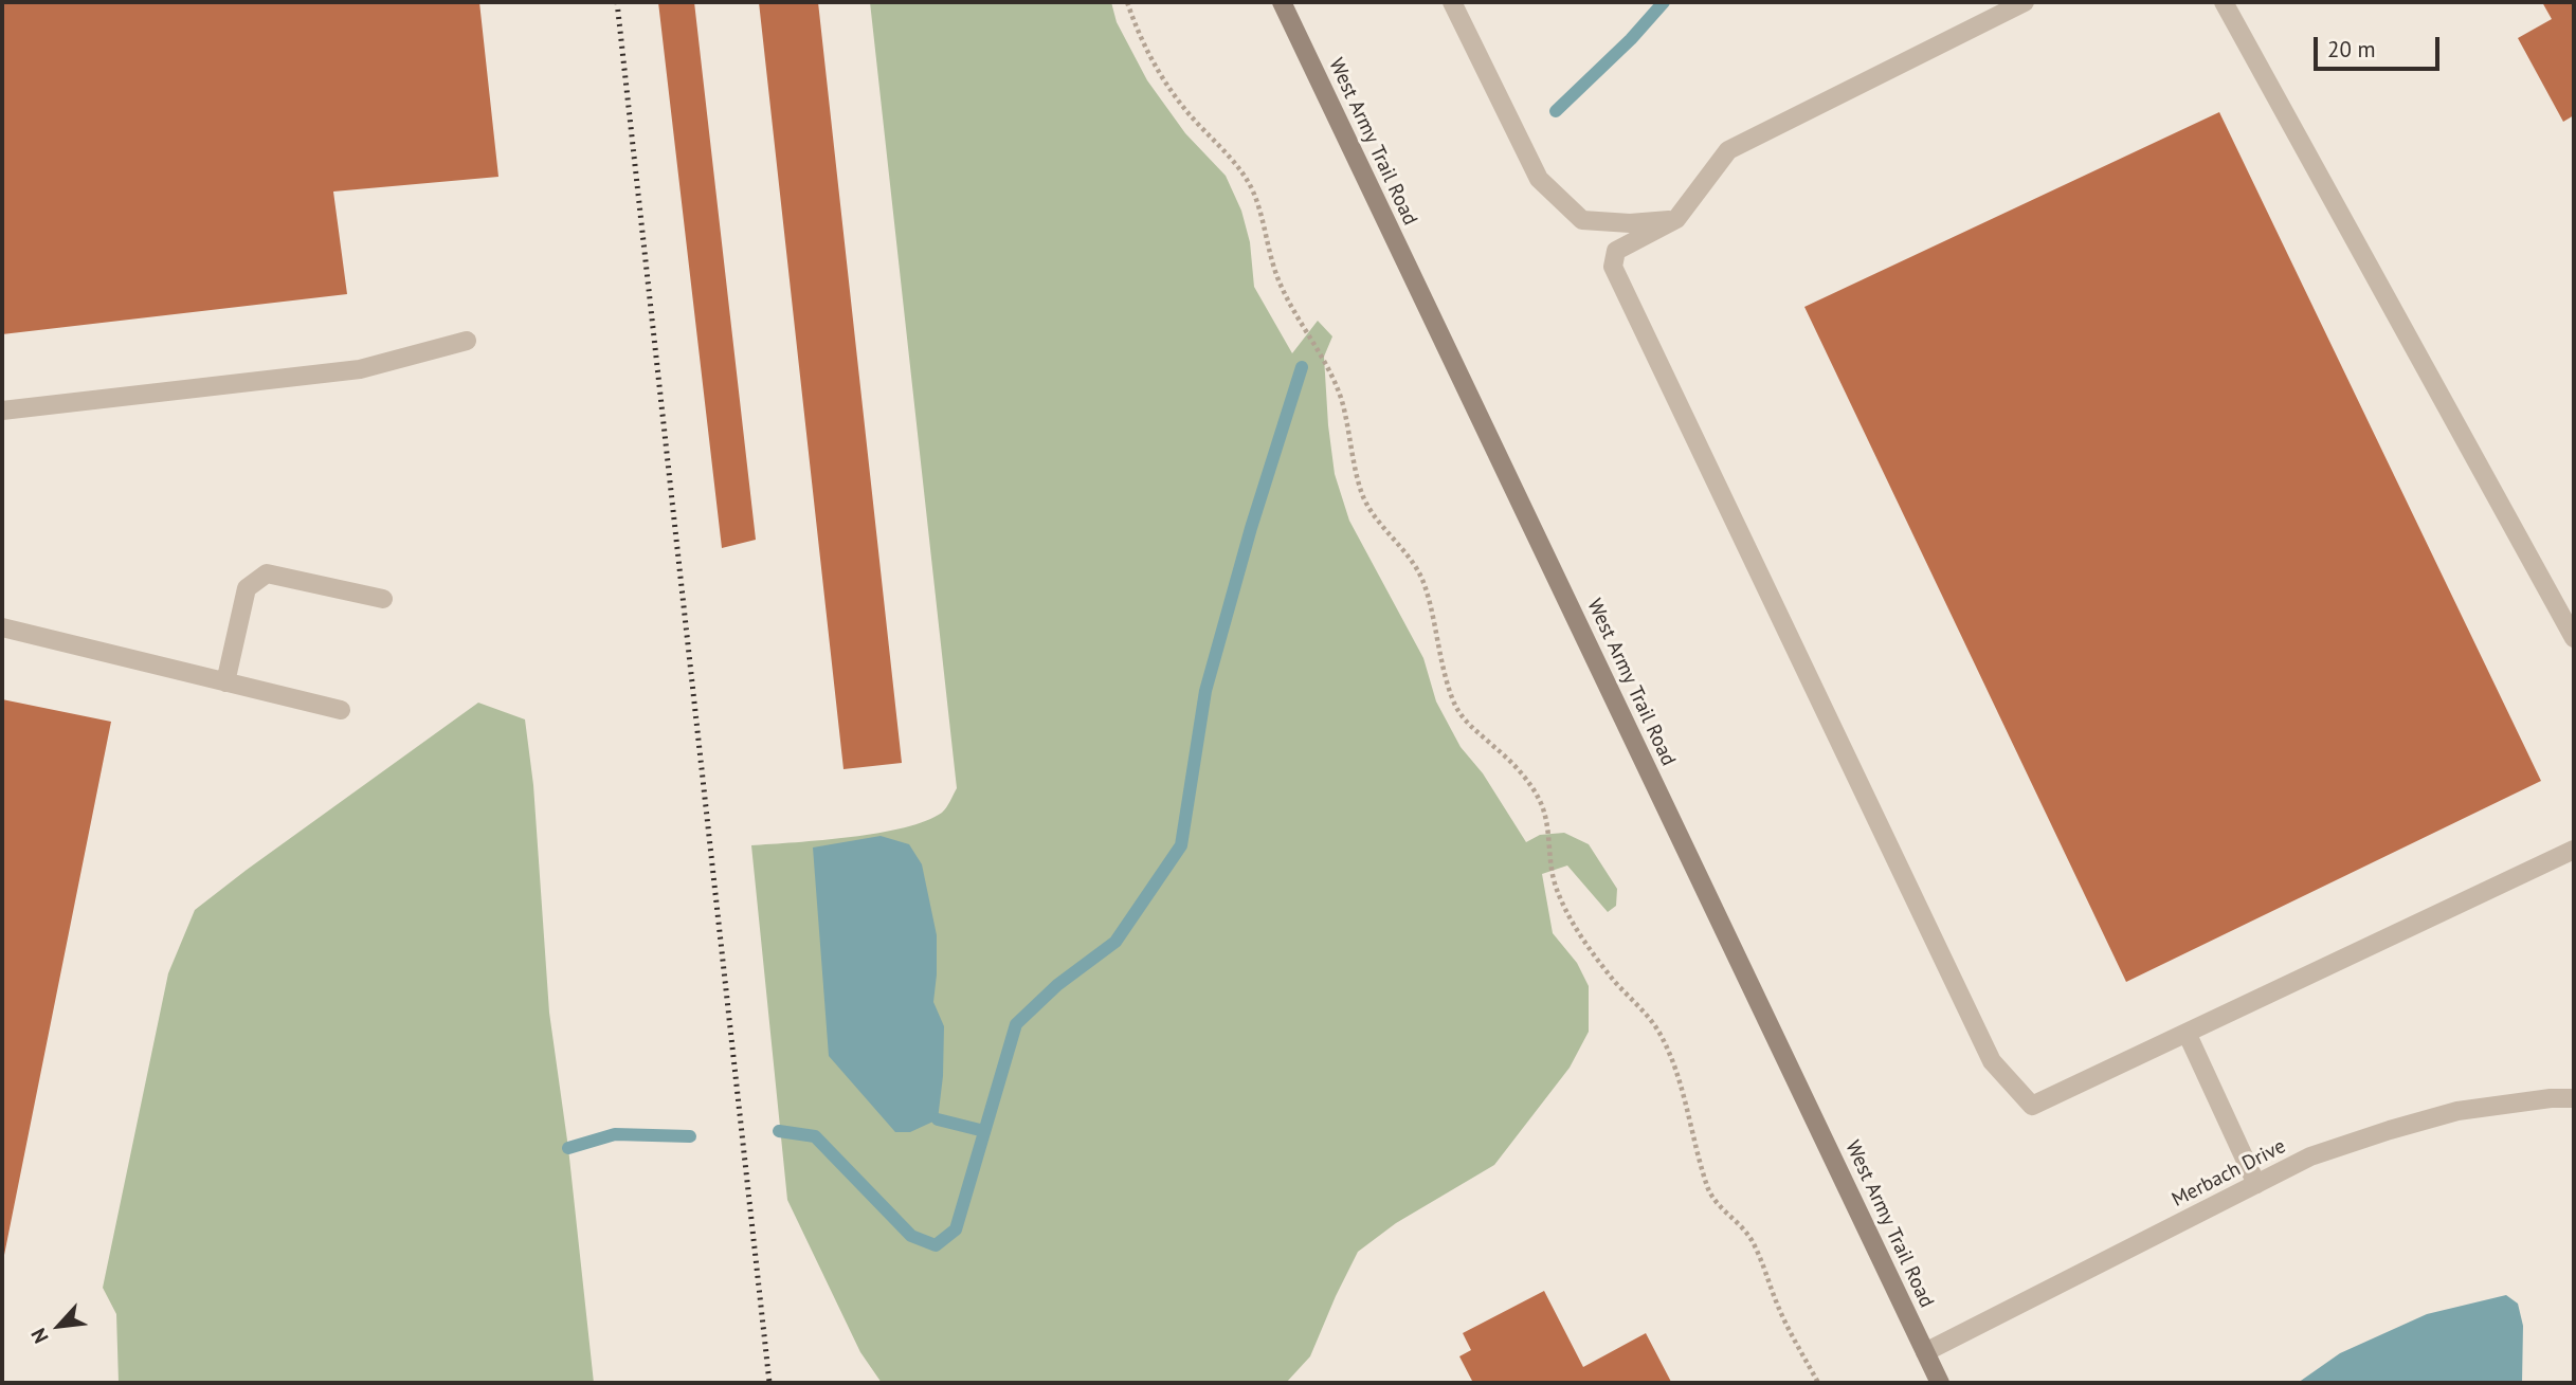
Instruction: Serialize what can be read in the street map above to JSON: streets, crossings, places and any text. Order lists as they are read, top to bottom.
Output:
{
  "streets": {
    "main road": ["West Army Trail Road"],
    "street": ["Merbach Drive"]
  },
  "crossings": [
    ["West Army Trail Road", "Merbach Drive"]
  ],
  "scale_bar": "20 m",
  "north": "bottom left"
}
